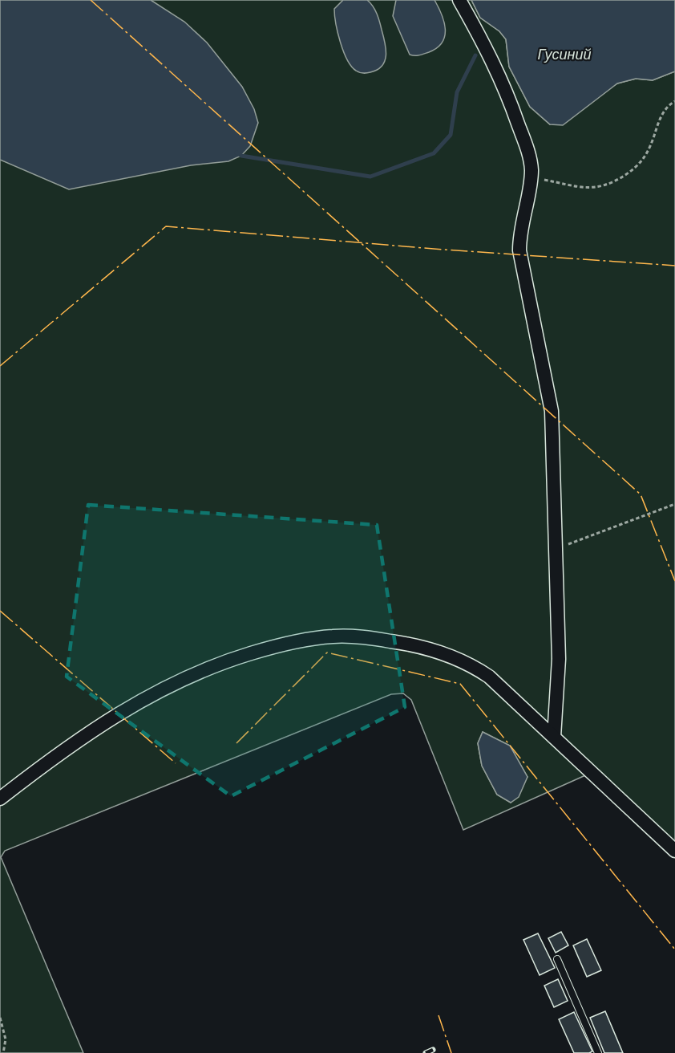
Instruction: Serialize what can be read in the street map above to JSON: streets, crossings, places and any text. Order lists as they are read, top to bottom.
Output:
{
  "water": ["Гусиний"]
}
